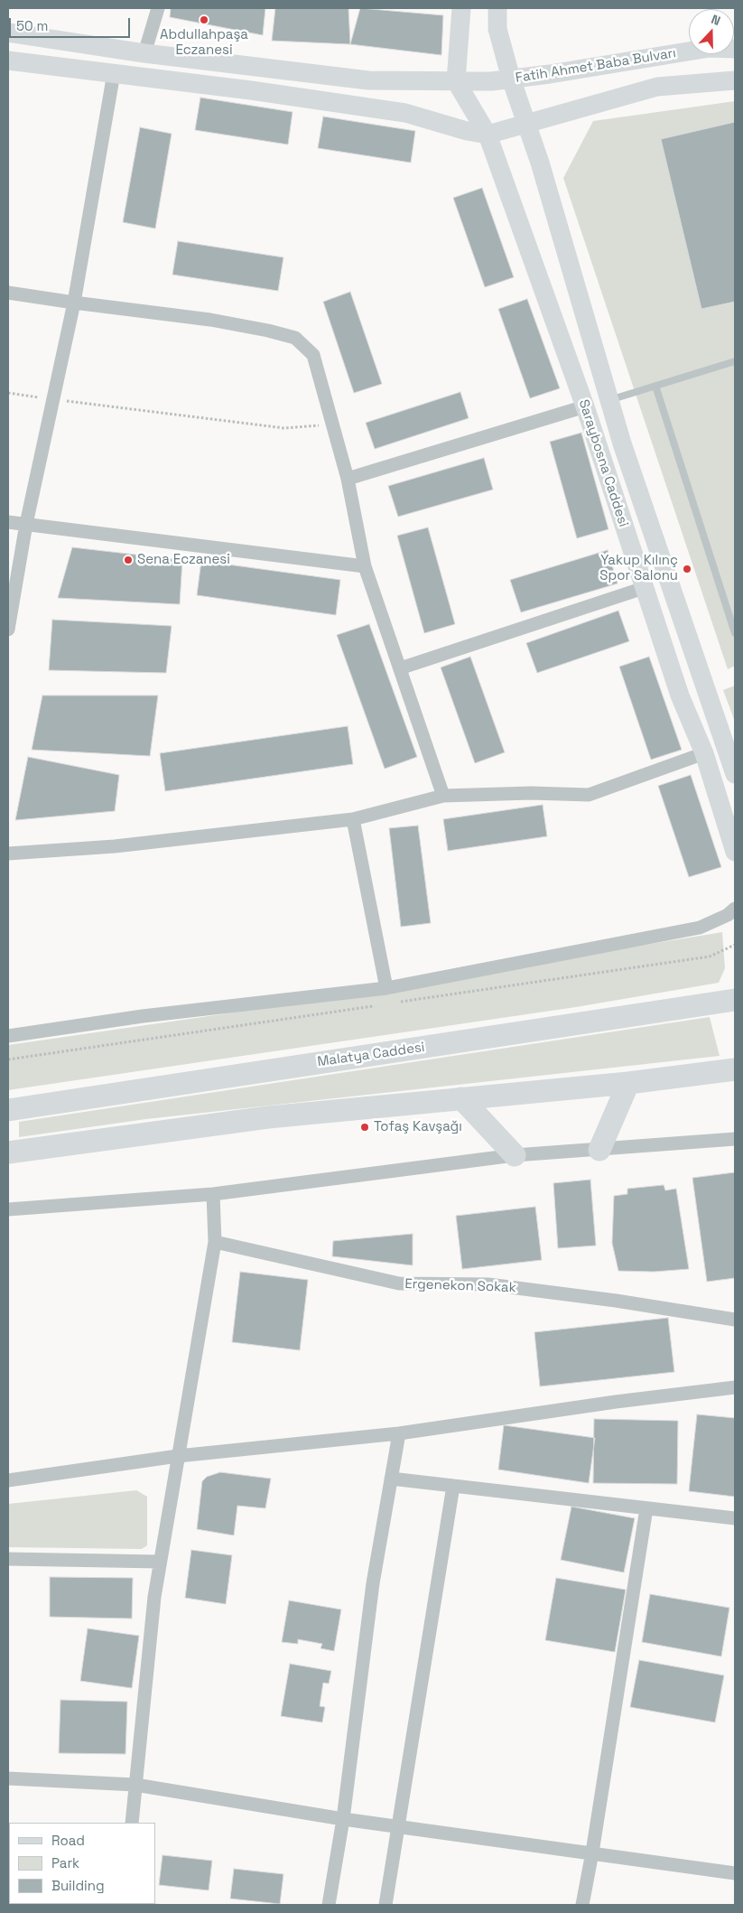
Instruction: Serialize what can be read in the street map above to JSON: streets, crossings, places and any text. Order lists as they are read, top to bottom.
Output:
{
  "streets": {
    "highway": ["Malatya Caddesi"],
    "main road": ["Fatih Ahmet Baba Bulvarı", "Saraybosna Caddesi"],
    "street": ["Ergenekon Sokak"]
  },
  "crossings": [
    ["Fatih Ahmet Baba Bulvarı", "Saraybosna Caddesi"]
  ],
  "places": [
    "Abdullahpaşa Eczanesi",
    "Sena Eczanesi",
    "Yakup Kılınç Spor Salonu",
    "Tofaş Kavşağı"
  ],
  "legend": ["Road", "Park", "Building"],
  "scale_bar": "50 m",
  "north": "top"
}
